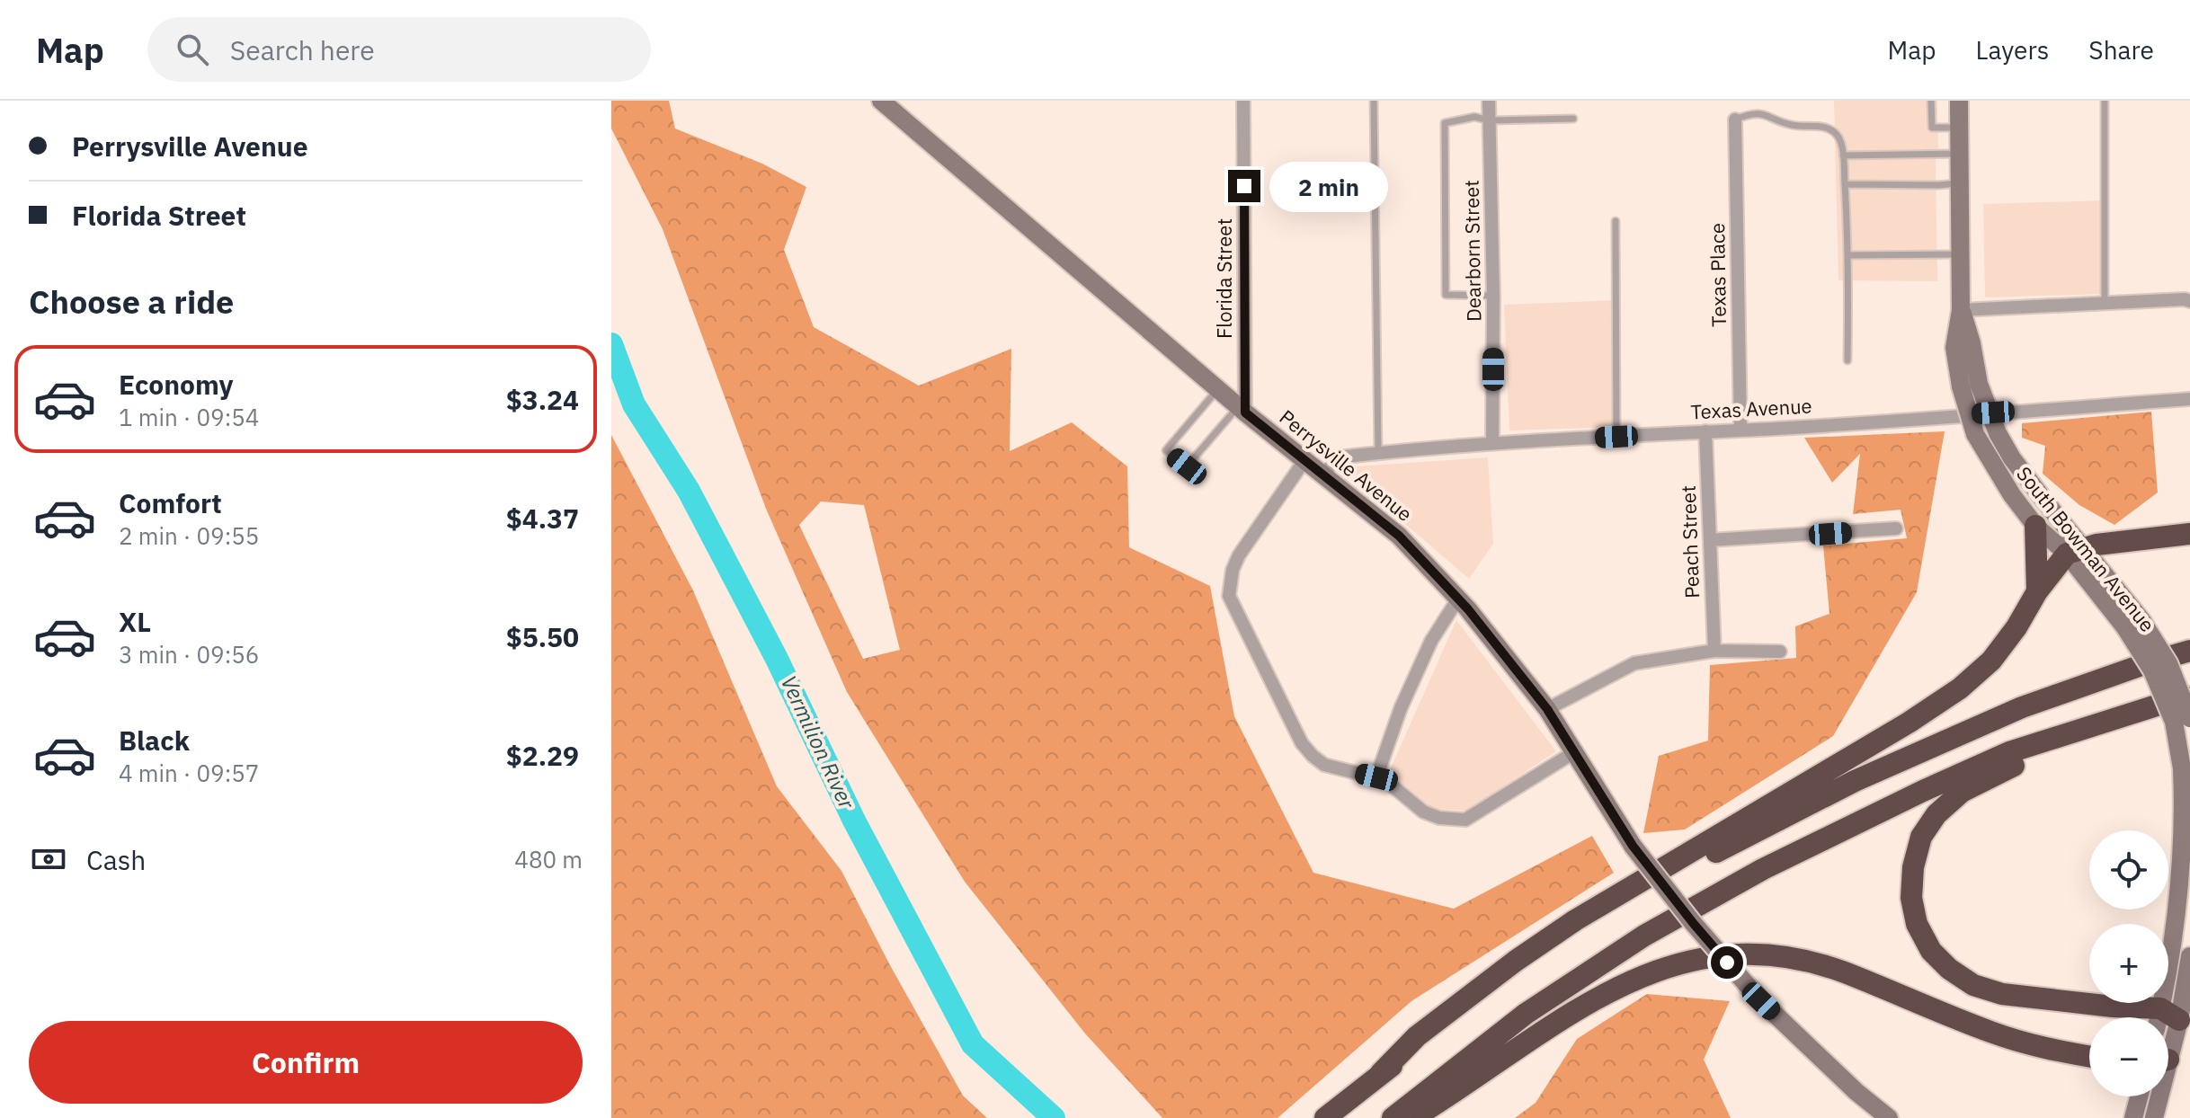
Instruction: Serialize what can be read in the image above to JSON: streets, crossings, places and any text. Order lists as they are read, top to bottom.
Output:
{
  "streets": {
    "main road": ["Perrysville Avenue", "South Bowman Avenue"],
    "street": [
      "Dearborn Street",
      "Texas Place",
      "Florida Street",
      "Texas Avenue",
      "Peach Street"
    ]
  },
  "crossings": [
    ["Dearborn Street", "Texas Avenue"],
    ["Texas Place", "Texas Avenue"],
    ["Florida Street", "Perrysville Avenue"],
    ["Texas Avenue", "Perrysville Avenue"],
    ["Texas Avenue", "Peach Street"]
  ],
  "water": ["Vermilion River"],
  "page": {
    "header": "Map",
    "search": "Search here",
    "nav": ["Map", "Layers", "Share"],
    "banner": ["Perrysville Avenue", "Florida Street"],
    "bubble": "2 min",
    "heading": "Choose a ride",
    "list": [
      {
        "name": "Economy",
        "note": "1 min · 09:54",
        "value": "$3.24"
      },
      {
        "name": "Comfort",
        "note": "2 min · 09:55",
        "value": "$4.37"
      },
      {
        "name": "XL",
        "note": "3 min · 09:56",
        "value": "$5.50"
      },
      {
        "name": "Black",
        "note": "4 min · 09:57",
        "value": "$2.29"
      }
    ],
    "pay": ["Cash", "480 m"],
    "map_buttons": ["+", "−"],
    "buttons": "Confirm"
  }
}
